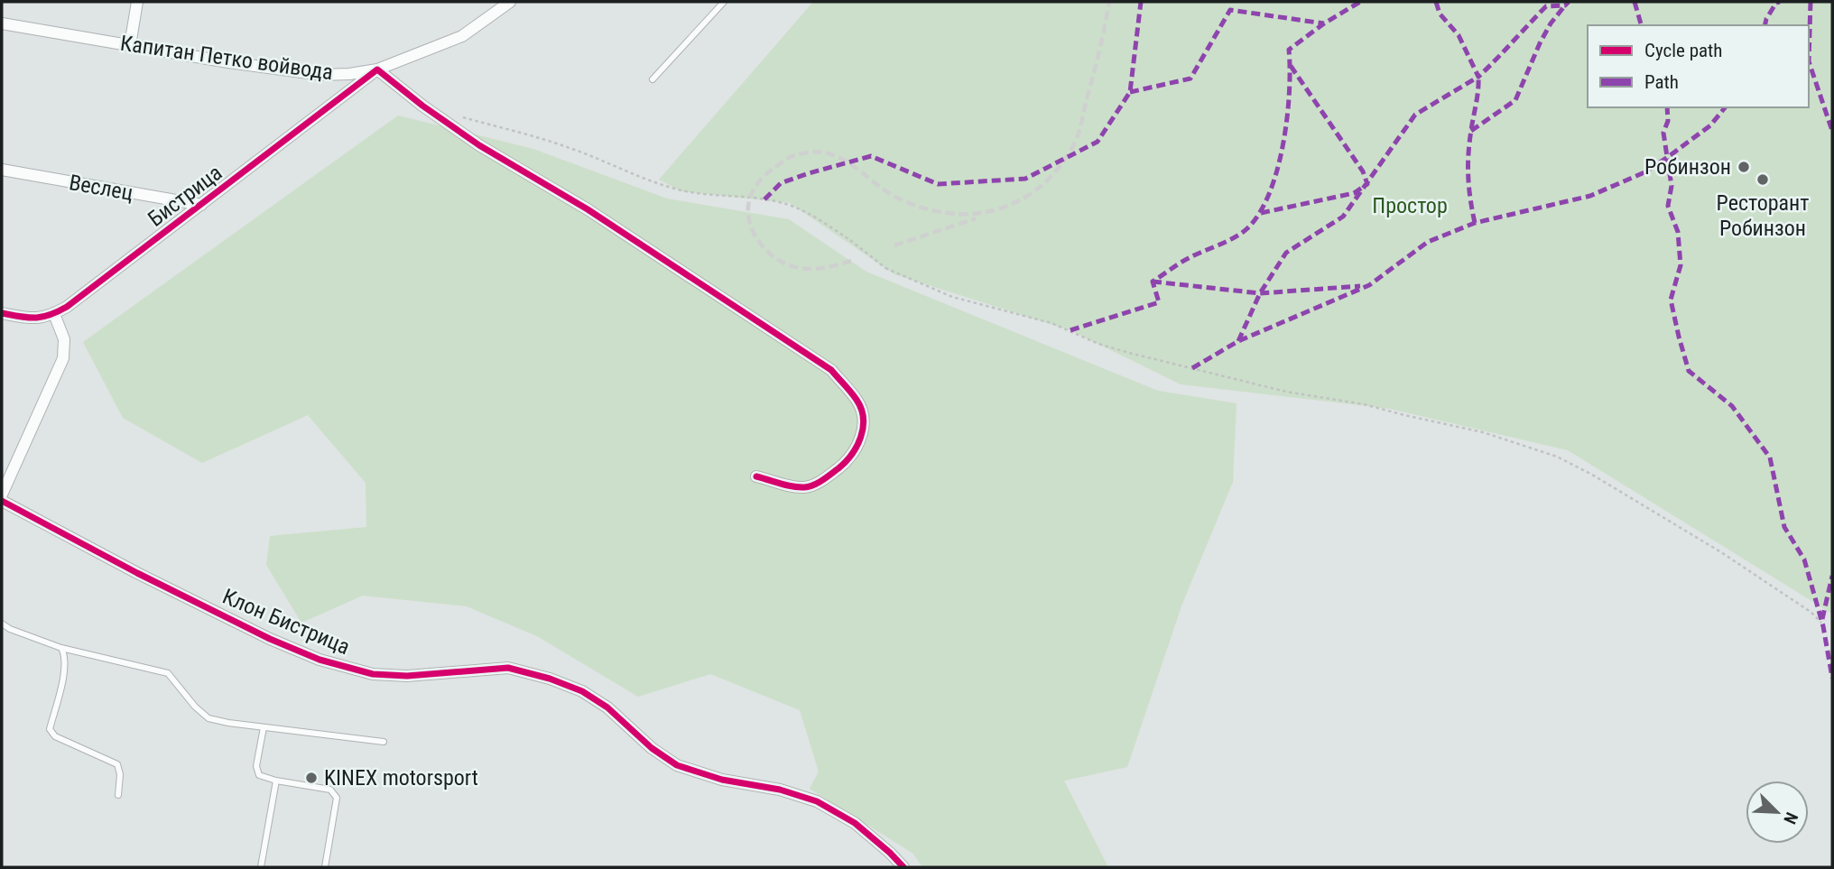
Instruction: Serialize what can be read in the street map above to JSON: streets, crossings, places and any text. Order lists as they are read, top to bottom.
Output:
{
  "streets": {
    "street": [
      "Капитан Петко войвода",
      "Веслец",
      "Бистрица",
      "Клон Бистрица"
    ]
  },
  "crossings": [
    ["Капитан Петко войвода", "Бистрица"],
    ["Веслец", "Бистрица"]
  ],
  "parks": ["Простор"],
  "places": ["Робинзон", "Ресторант Робинзон", "KINEX motorsport"],
  "legend": ["Cycle path", "Path"],
  "north": "bottom right"
}
